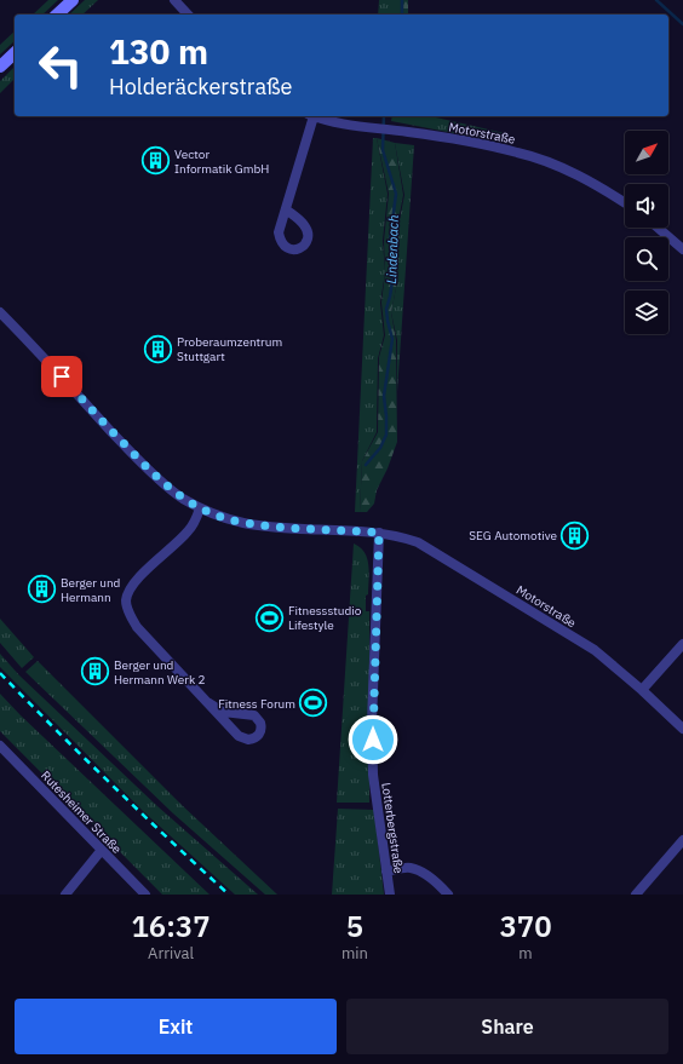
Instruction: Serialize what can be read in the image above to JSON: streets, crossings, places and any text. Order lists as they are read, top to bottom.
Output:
{
  "streets": {
    "street": ["Motorstraße", "Rutesheimer Straße", "Lotterbergstraße"]
  },
  "crossings": [
    ["Motorstraße", "Lotterbergstraße"]
  ],
  "water": ["Lindenbach"],
  "places": {
    "building": [
      "Vector Informatik GmbH",
      "Proberaumzentrum Stuttgart",
      "SEG Automotive",
      "Berger und Hermann",
      "Berger und Hermann Werk 2"
    ],
    "sports": ["Fitnessstudio Lifestyle", "Fitness Forum"]
  },
  "north": "top right",
  "page": {
    "turn": ["130 m", "Holderäckerstraße"],
    "eta": [
      "16:37",
      "Arrival",
      "5",
      "min",
      "370",
      "m"
    ],
    "buttons": ["Exit", "Share"]
  }
}
